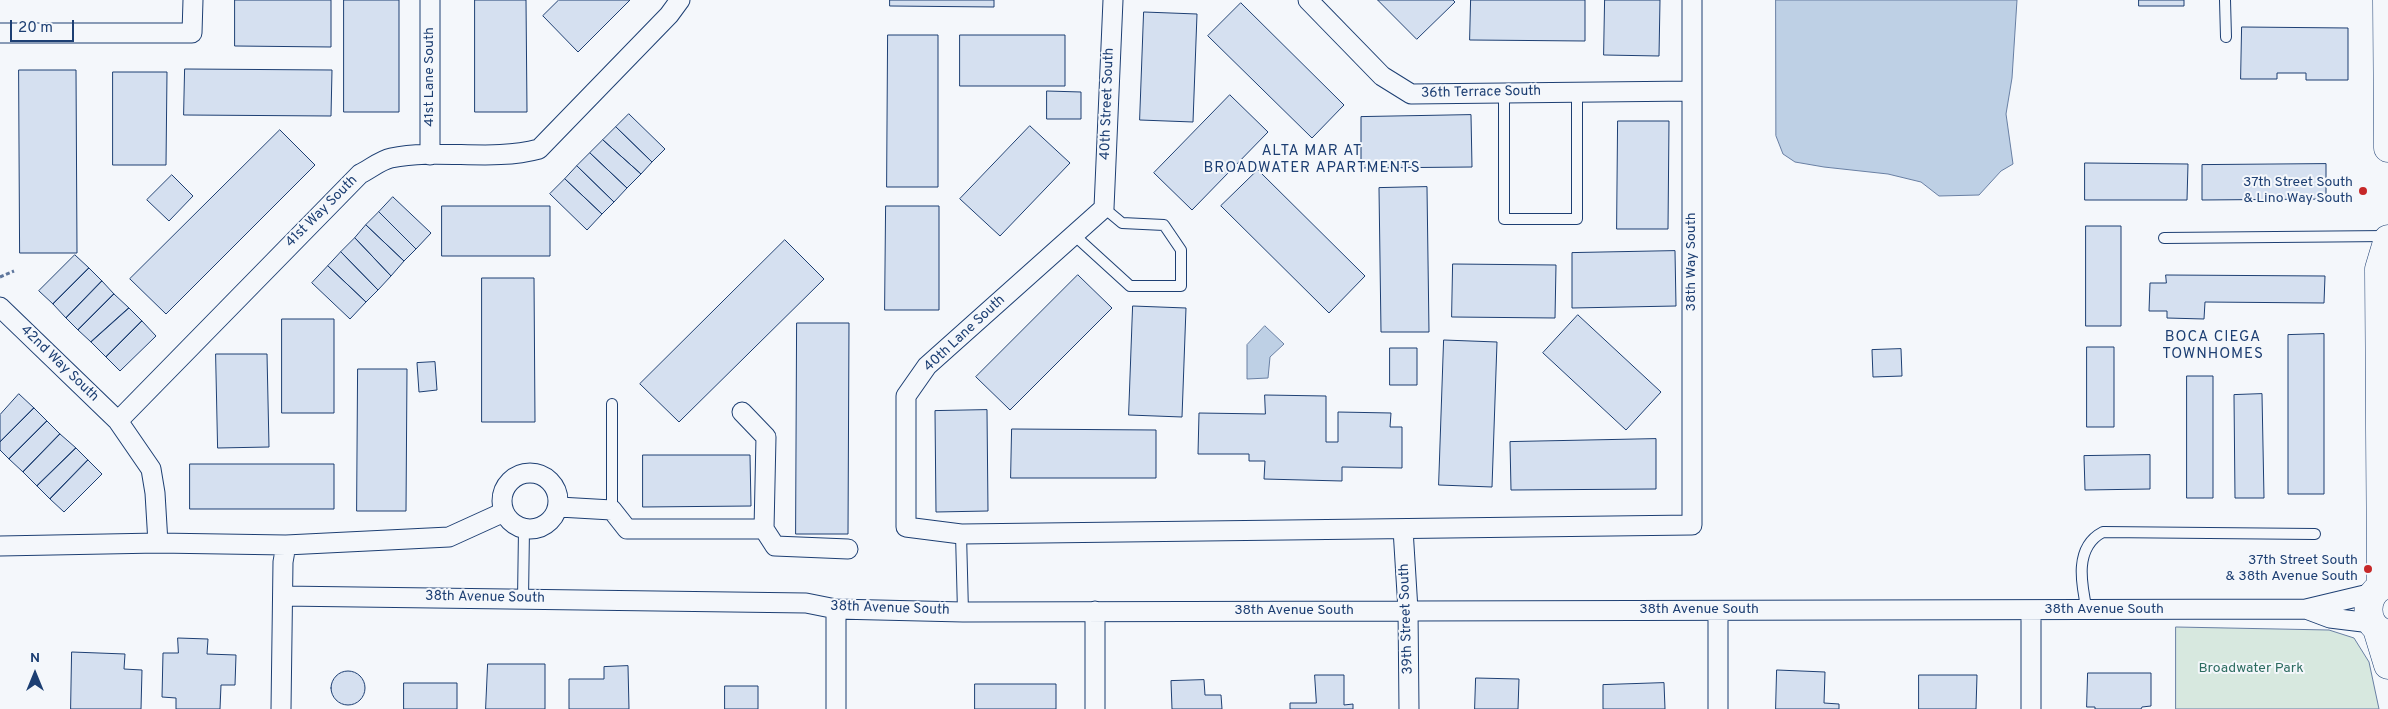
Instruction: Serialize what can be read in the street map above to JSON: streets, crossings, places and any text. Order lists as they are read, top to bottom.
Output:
{
  "streets": {
    "street": [
      "41st Lane South",
      "36th Terrace South",
      "40th Street South",
      "41st Way South",
      "38th Way South",
      "40th Lane South",
      "42nd Way South",
      "38th Avenue South",
      "39th Street South"
    ]
  },
  "crossings": [
    ["41st Lane South", "41st Way South"],
    ["36th Terrace South", "38th Way South"],
    ["40th Street South", "40th Lane South"],
    ["41st Way South", "42nd Way South"],
    ["38th Way South", "39th Street South"],
    ["38th Avenue South", "39th Street South"]
  ],
  "districts": ["ALTA MAR AT BROADWATER APARTMENTS", "BOCA CIEGA TOWNHOMES"],
  "parks": ["Broadwater Park"],
  "places": ["37th Street South & Lino Way South", "37th Street South & 38th Avenue South"],
  "scale_bar": "20 m",
  "north": "top"
}
